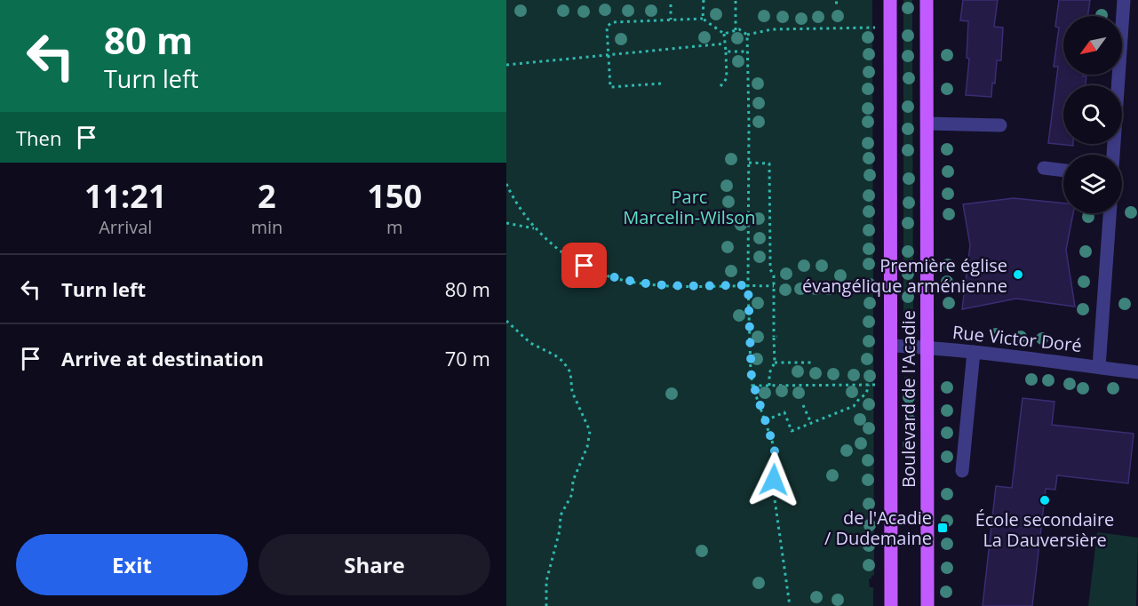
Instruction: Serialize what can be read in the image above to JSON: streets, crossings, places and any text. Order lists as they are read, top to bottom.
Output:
{
  "streets": {
    "main road": ["Boulevard de l'Acadie"],
    "street": ["Rue Victor Doré"]
  },
  "crossings": [
    ["Rue Victor Doré", "Boulevard de l'Acadie"]
  ],
  "parks": ["Parc Marcelin-Wilson"],
  "places": {
    "other": ["Première église évangélique arménienne", "École secondaire La Dauversière"],
    "transit": ["de l'Acadie / Dudemaine"]
  },
  "north": "bottom left",
  "page": {
    "turn": ["80 m", "Turn left"],
    "then": "Then",
    "eta": [
      "11:21",
      "Arrival",
      "2",
      "min",
      "150",
      "m"
    ],
    "list": [
      {
        "name": "Turn left",
        "value": "80 m"
      },
      {
        "name": "Arrive at destination",
        "value": "70 m"
      }
    ],
    "buttons": ["Exit", "Share"]
  }
}
